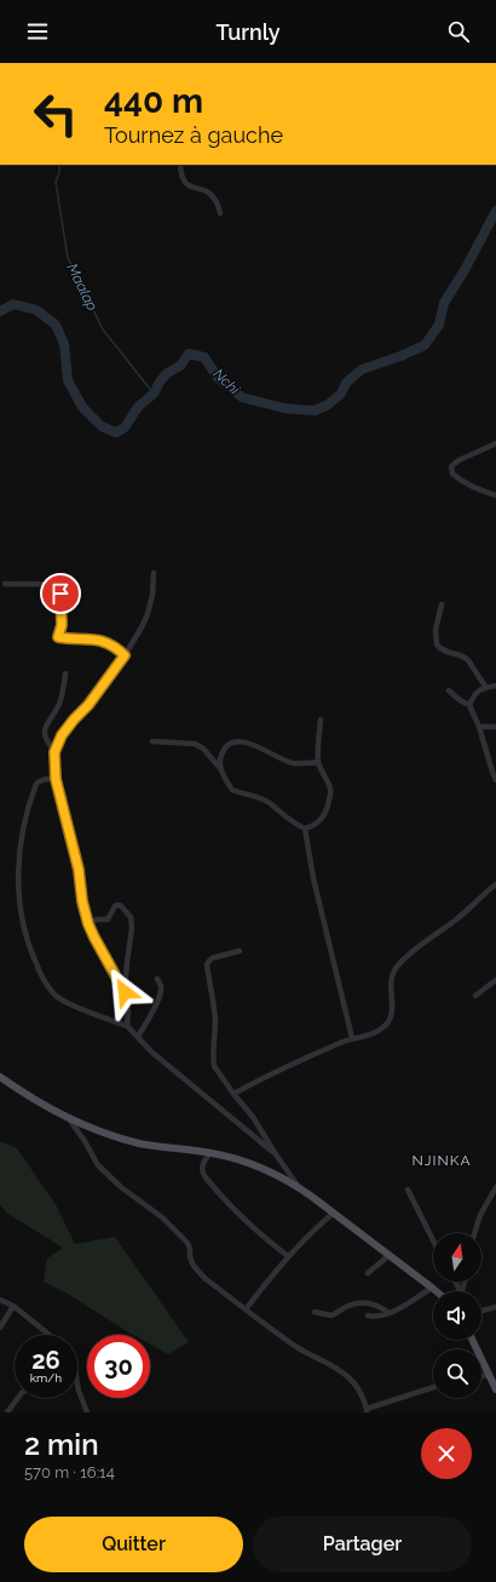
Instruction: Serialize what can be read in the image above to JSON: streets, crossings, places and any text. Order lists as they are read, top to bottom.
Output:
{
  "districts": ["NJINKA"],
  "water": ["Maalap", "Nchi"],
  "north": "top",
  "page": {
    "header": "Turnly",
    "turn": ["440 m", "Tournez à gauche"],
    "speed": "26 km/h",
    "limit": "30",
    "heading": ["2 min", "570 m · 16:14"],
    "buttons": ["Quitter", "Partager"]
  }
}
